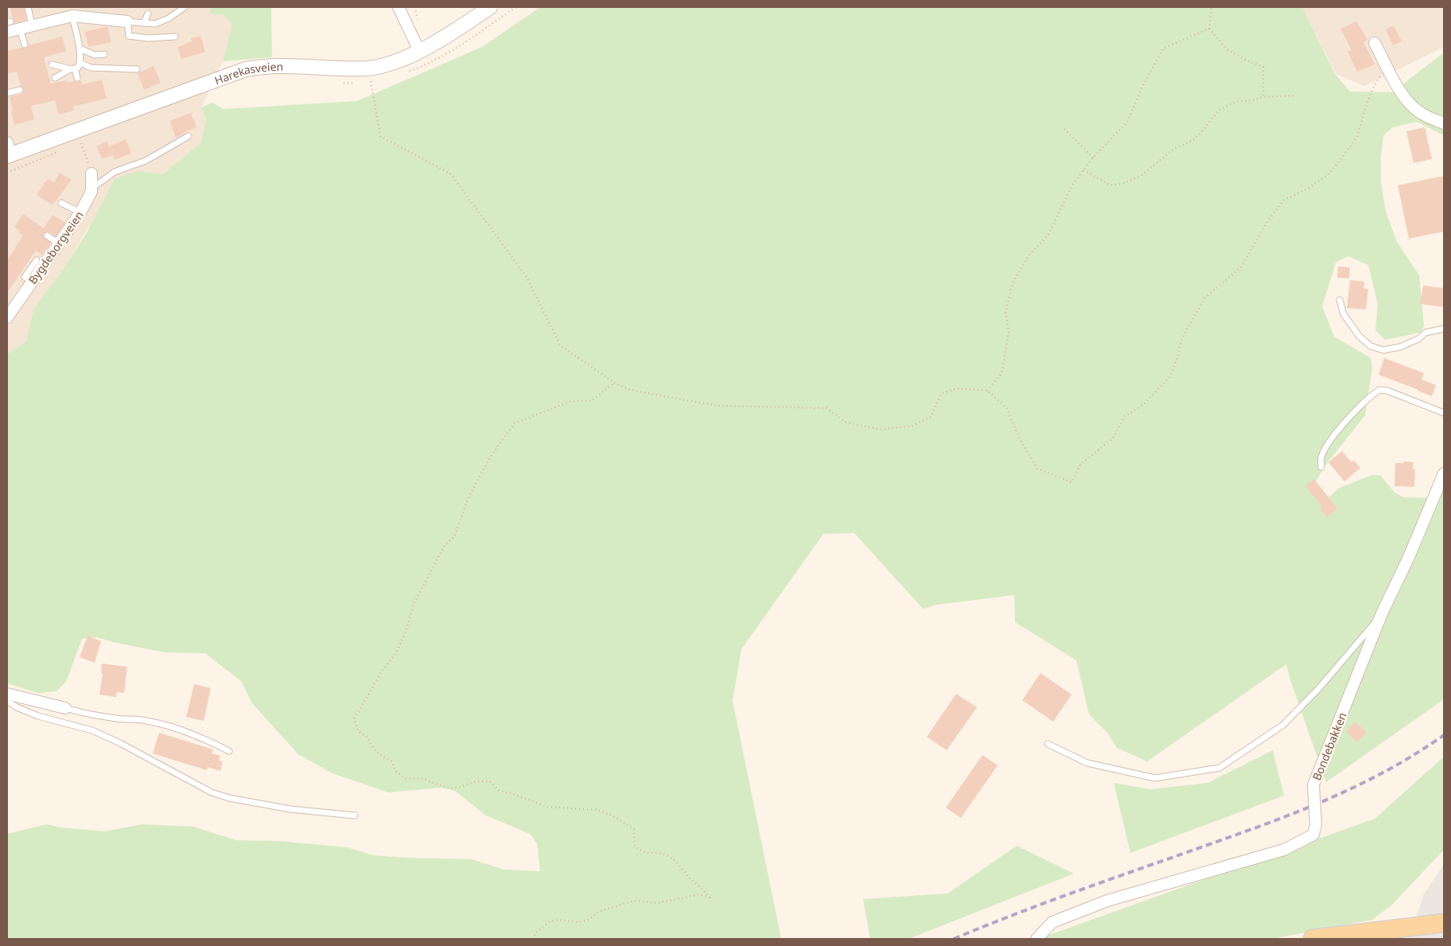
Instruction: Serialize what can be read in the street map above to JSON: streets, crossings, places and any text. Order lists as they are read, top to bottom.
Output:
{
  "streets": {
    "street": ["Harekasveien", "Bygdeborgveien", "Bondebakken"]
  }
}
